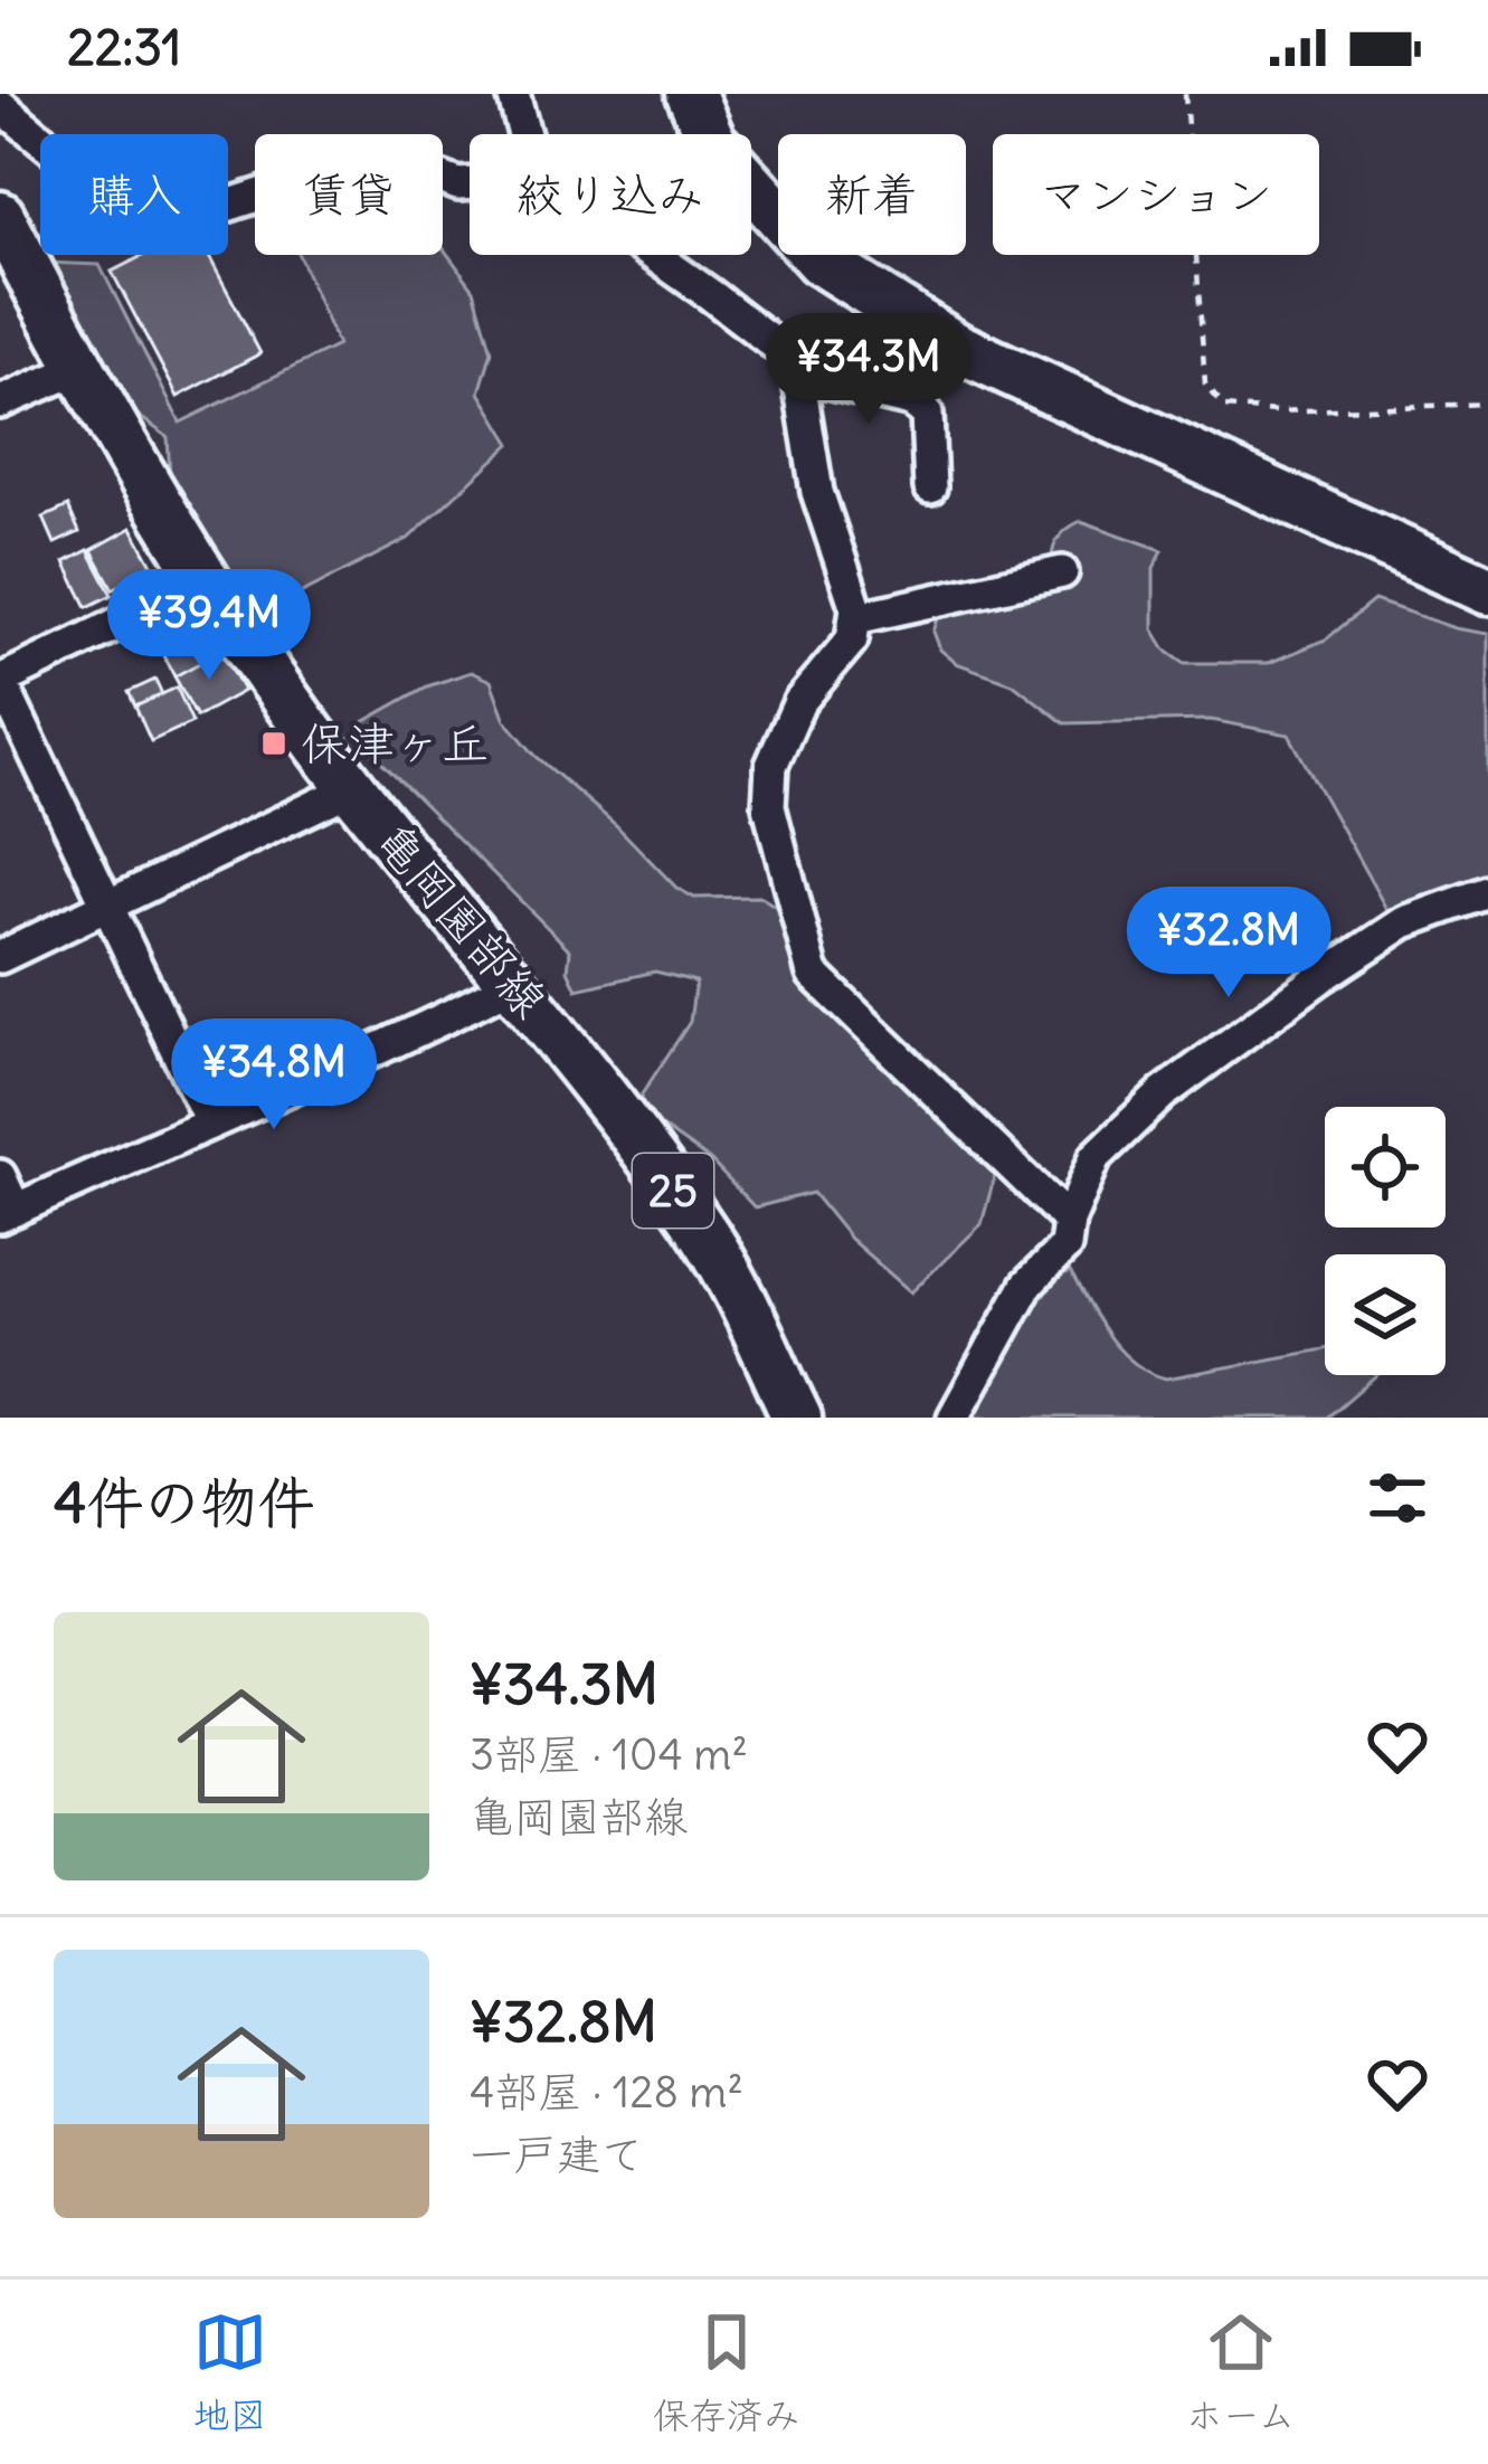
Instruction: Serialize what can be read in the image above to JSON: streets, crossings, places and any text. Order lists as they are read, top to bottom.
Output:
{
  "streets": {
    "main road": ["亀岡園部線", "25"]
  },
  "places": {
    "transit": ["保津ヶ丘"]
  },
  "page": {
    "status": "22:31",
    "chip": [
      "購入",
      "賃貸",
      "絞り込み",
      "新着",
      "マンション"
    ],
    "price": [
      "¥34.3M",
      "¥39.4M",
      "¥32.8M",
      "¥34.8M"
    ],
    "heading": "4件の物件",
    "list": [
      {
        "name": "¥34.3M",
        "note": "3部屋 · 104 m² · 亀岡園部線"
      },
      {
        "name": "¥32.8M",
        "note": "4部屋 · 128 m² · 一戸建て"
      }
    ],
    "tabs": ["地図", "保存済み", "ホーム"]
  }
}
